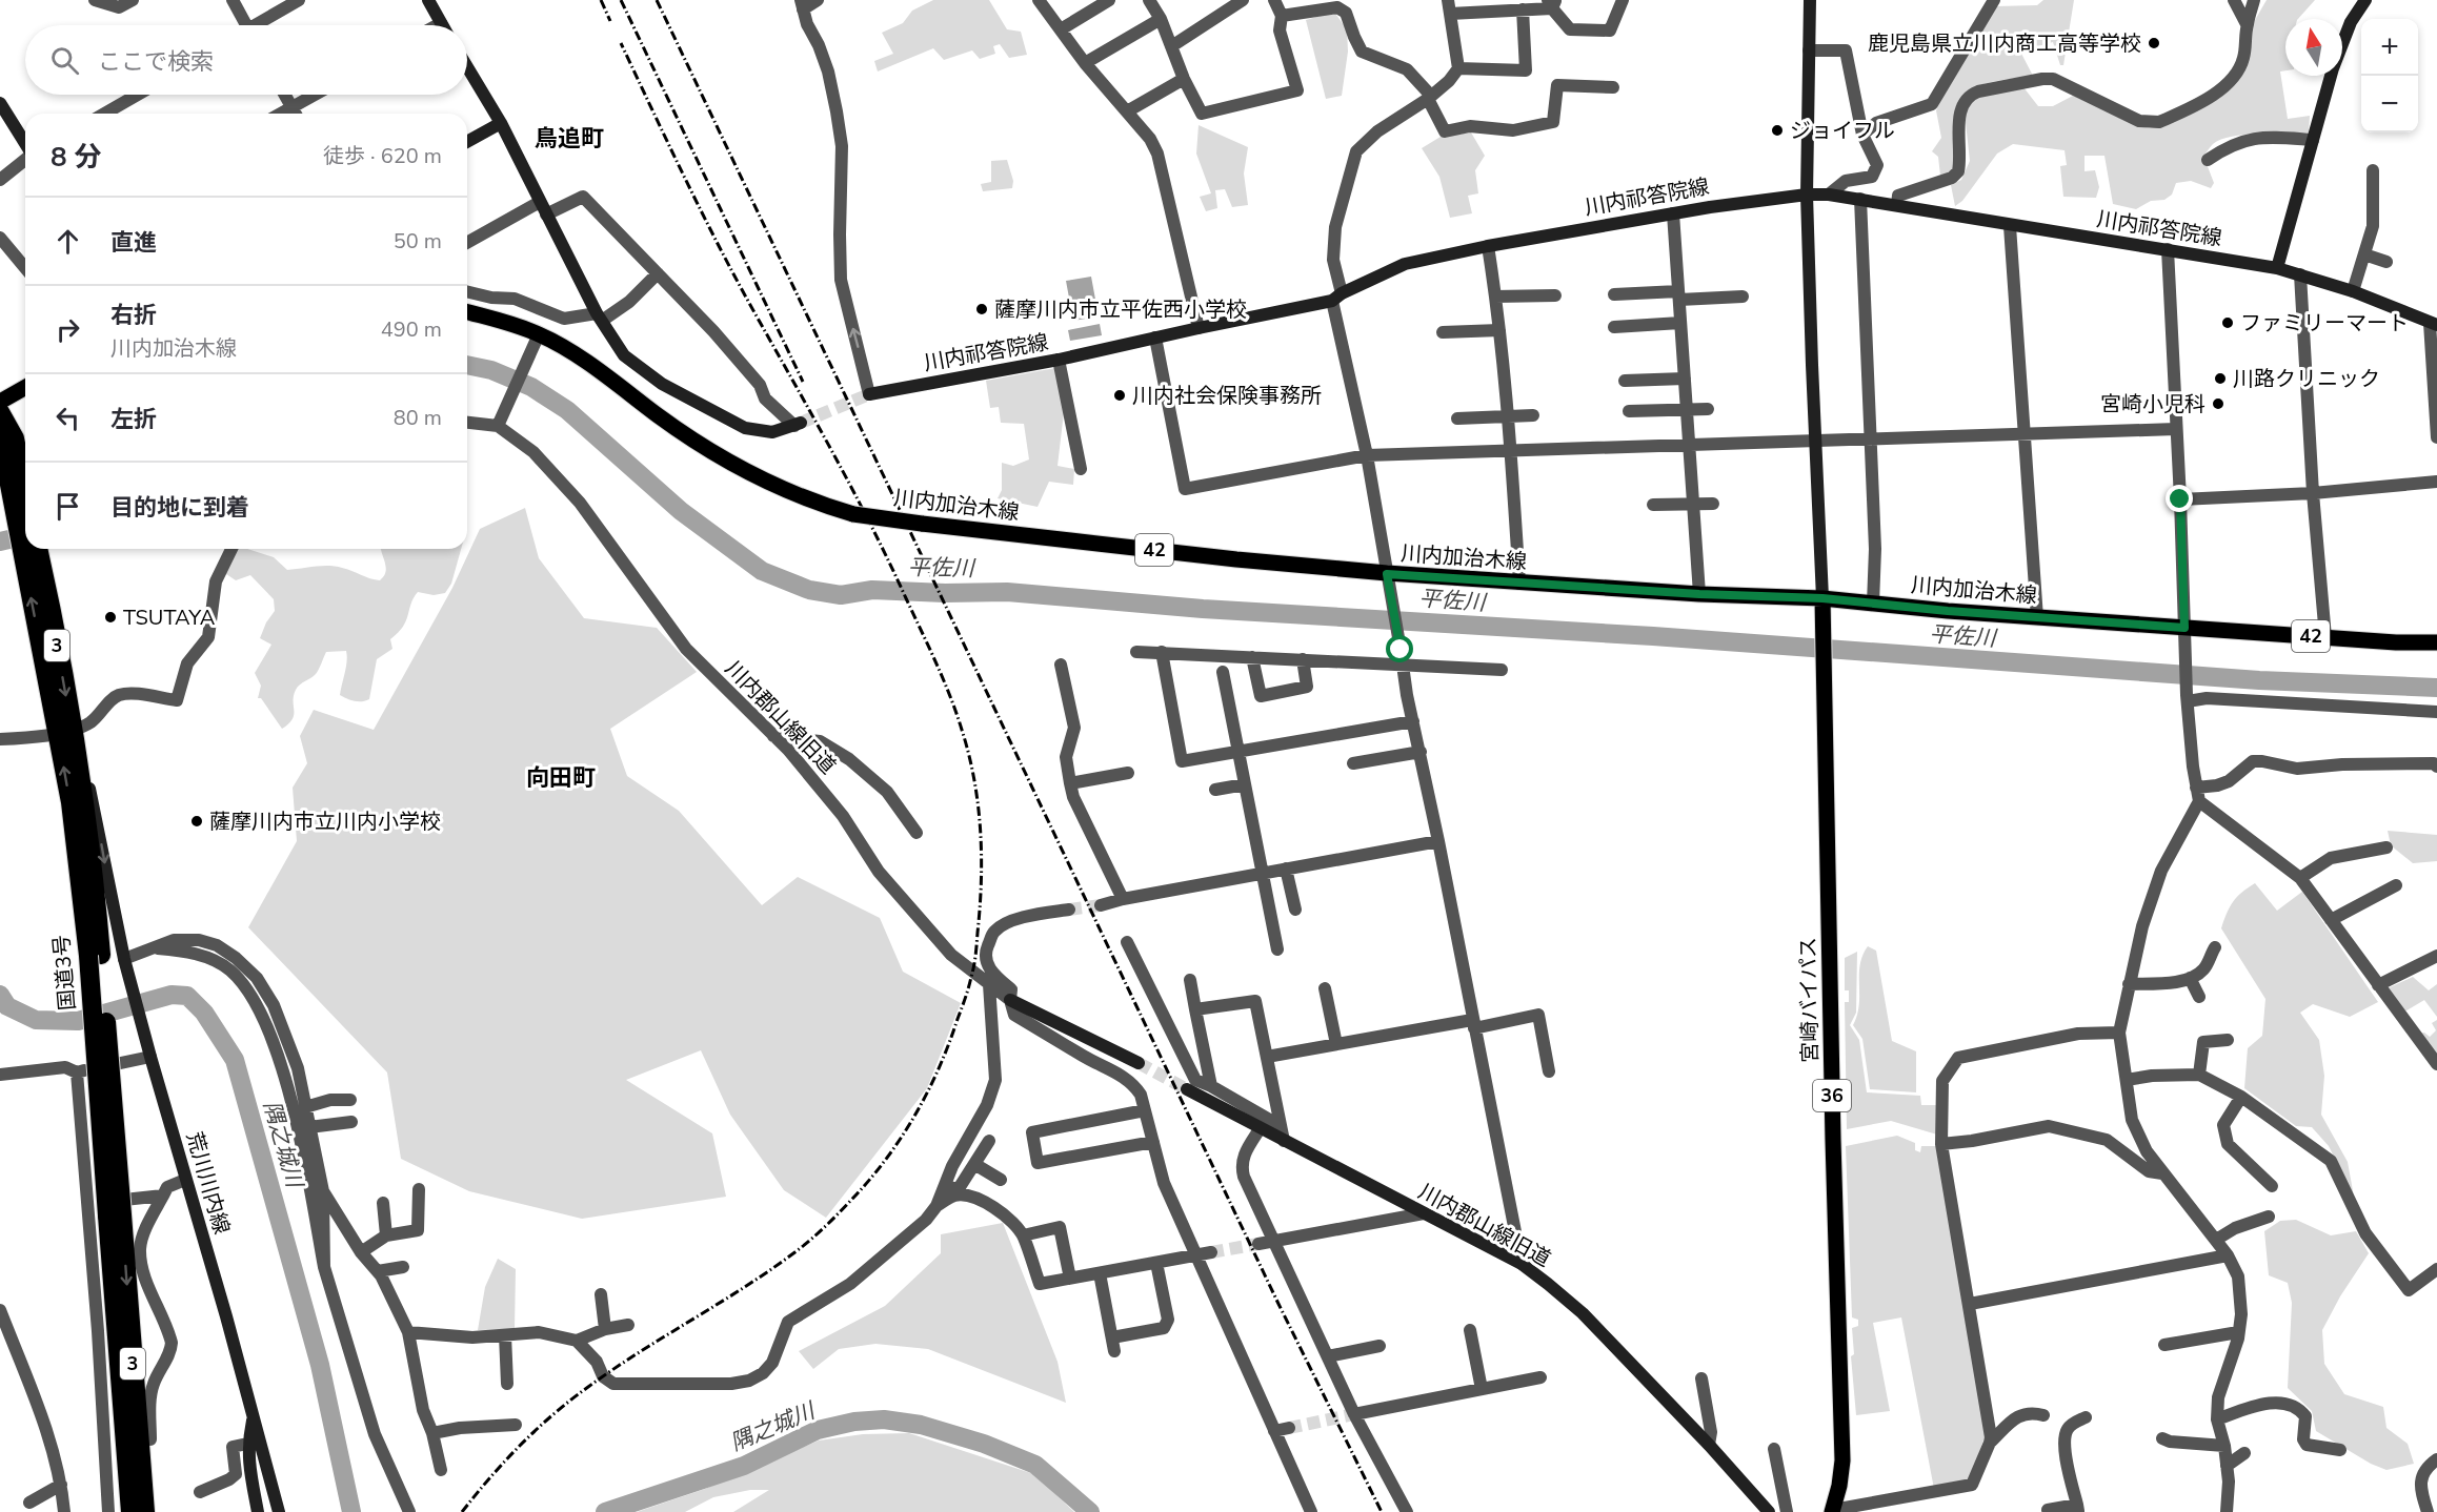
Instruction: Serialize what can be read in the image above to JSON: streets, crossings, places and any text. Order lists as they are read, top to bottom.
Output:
{
  "streets": {
    "highway": ["3", "国道3号"],
    "main road": [
      "川内祁答院線",
      "川内加治木線",
      "42",
      "川内郡山線旧道",
      "宮崎バイパス",
      "36",
      "荒川川内線"
    ]
  },
  "crossings": [
    ["川内加治木線", "宮崎バイパス"],
    ["国道3号", "荒川川内線"]
  ],
  "districts": ["鳥追町", "向田町"],
  "water": ["平佐川", "隅之城川"],
  "places": [
    "鹿児島県立川内商工高等学校",
    "ジョイフル",
    "薩摩川内市立平佐西小学校",
    "ファミリーマート",
    "川路クリニック",
    "川内社会保険事務所",
    "宮崎小児科",
    "TSUTAYA",
    "薩摩川内市立川内小学校"
  ],
  "north": "top",
  "page": {
    "map_buttons": ["+", "−"],
    "search": "ここで検索",
    "heading": ["8 分", "徒歩 · 620 m"],
    "list": [
      ["直進", "50 m"],
      ["右折", "川内加治木線", "490 m"],
      ["左折", "80 m"],
      "目的地に到着"
    ]
  }
}
